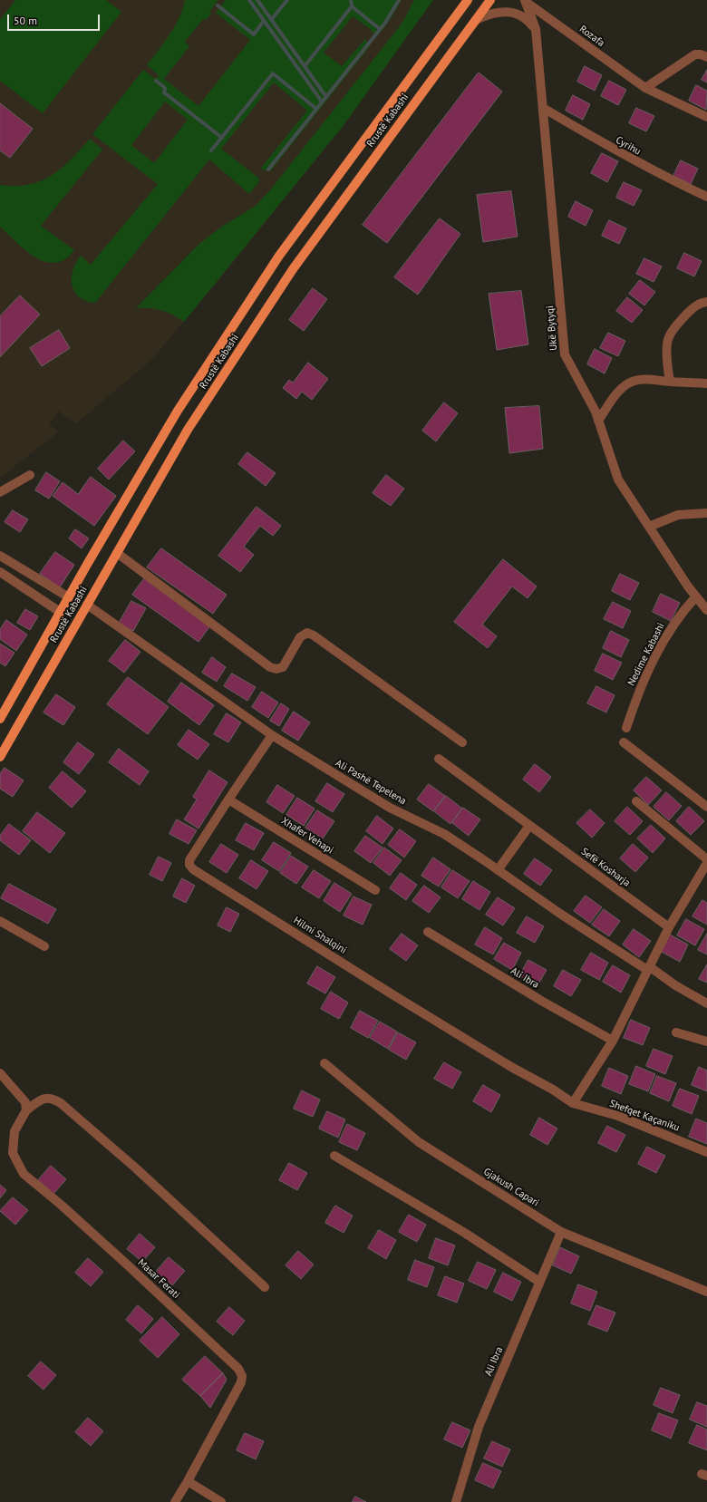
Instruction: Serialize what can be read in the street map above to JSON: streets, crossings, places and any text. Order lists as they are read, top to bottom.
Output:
{
  "streets": {
    "main road": ["Rrustë Kabashi"],
    "street": [
      "Rozafa",
      "Cyrihu",
      "Ukë Bytyqi",
      "Nedime Kabashi",
      "Ali Pashë Tepelena",
      "Xhafer Vehapi",
      "Sefë Kosharja",
      "Hilmi Shalqini",
      "Ali Ibra",
      "Shefqet Kaçaniku",
      "Gjakush Capari",
      "Masar Ferati"
    ]
  },
  "crossings": [
    ["Rozafa", "Ukë Bytyqi"],
    ["Rrustë Kabashi", "Ali Pashë Tepelena"],
    ["Cyrihu", "Ukë Bytyqi"],
    ["Ukë Bytyqi", "Nedime Kabashi"],
    ["Ali Pashë Tepelena", "Hilmi Shalqini"],
    ["Xhafer Vehapi", "Hilmi Shalqini"],
    ["Hilmi Shalqini", "Shefqet Kaçaniku"],
    ["Ali Ibra", "Gjakush Capari"]
  ],
  "scale_bar": "50 m"
}
